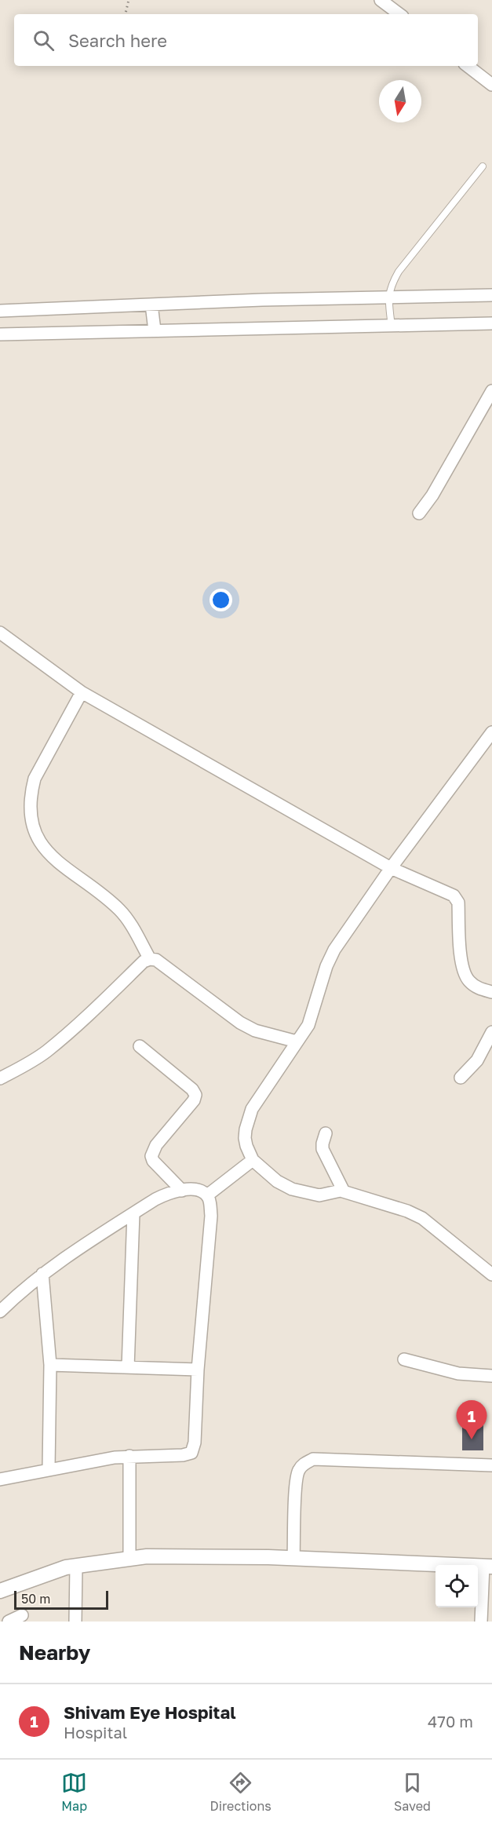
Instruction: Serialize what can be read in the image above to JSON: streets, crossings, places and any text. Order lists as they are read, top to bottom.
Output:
{
  "scale_bar": "50 m",
  "north": "bottom",
  "page": {
    "search": "Search here",
    "pins": "1",
    "scale": "50 m",
    "heading": "Nearby",
    "list": [
      {
        "mark": "1",
        "name": "Shivam Eye Hospital",
        "note": "Hospital",
        "value": "470 m"
      }
    ],
    "nav": ["Map", "Directions", "Saved"]
  }
}
